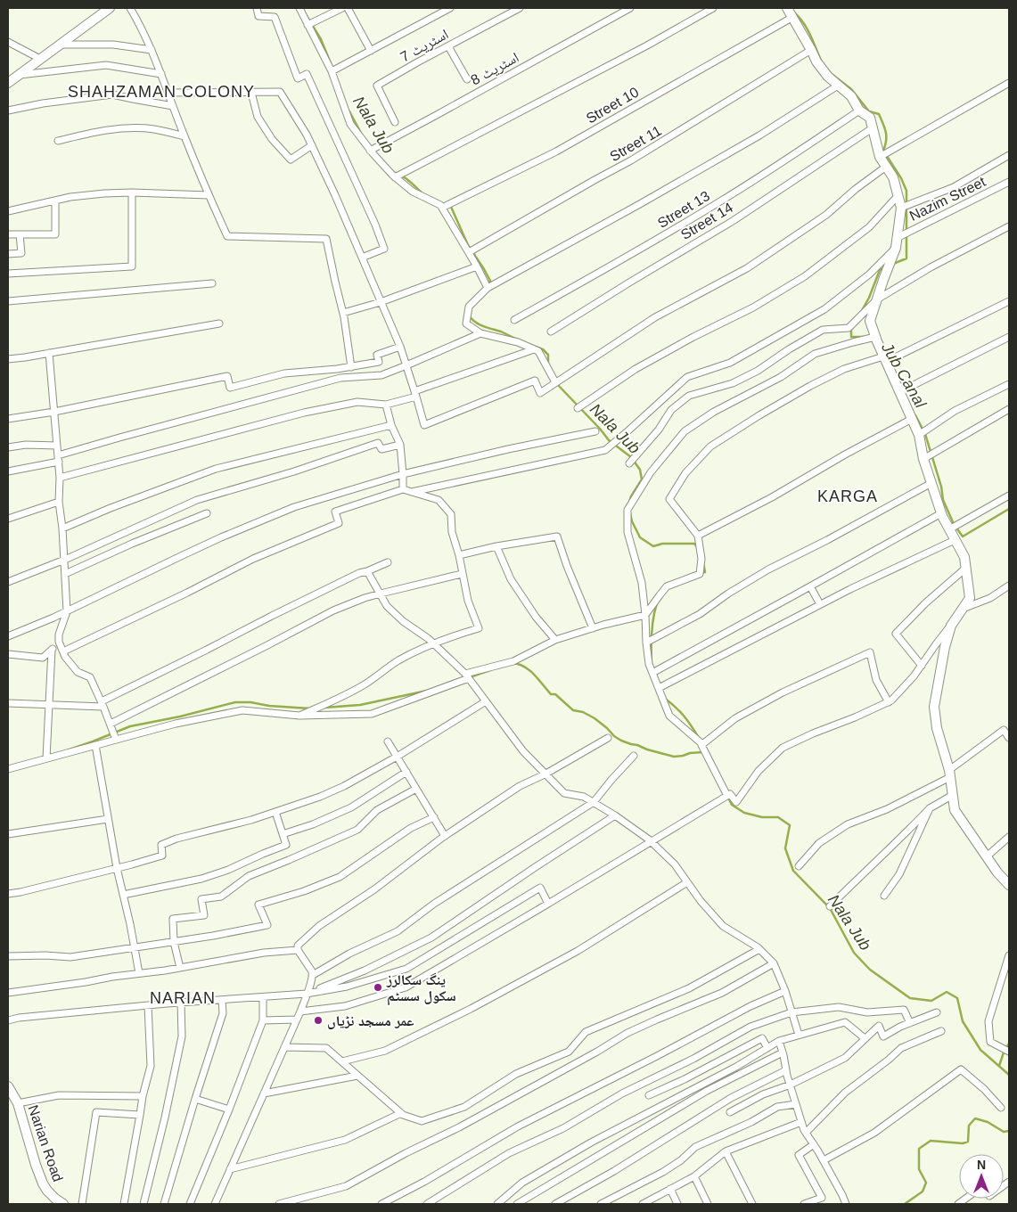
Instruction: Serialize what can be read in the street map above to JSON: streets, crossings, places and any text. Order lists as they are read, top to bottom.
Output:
{
  "streets": {
    "street": [
      "اسٹریٹ 7",
      "اسٹریٹ 8",
      "Street 10",
      "Street 11",
      "Nazim Street",
      "Street 13",
      "Street 14",
      "Narian Road"
    ]
  },
  "districts": ["SHAHZAMAN COLONY", "KARGA", "NARIAN"],
  "water": ["Nala Jub", "Jub Canal"],
  "places": ["ینگ سکالرز سکول سسٹم", "عمر مسجد نڑیاں"],
  "north": "top"
}
